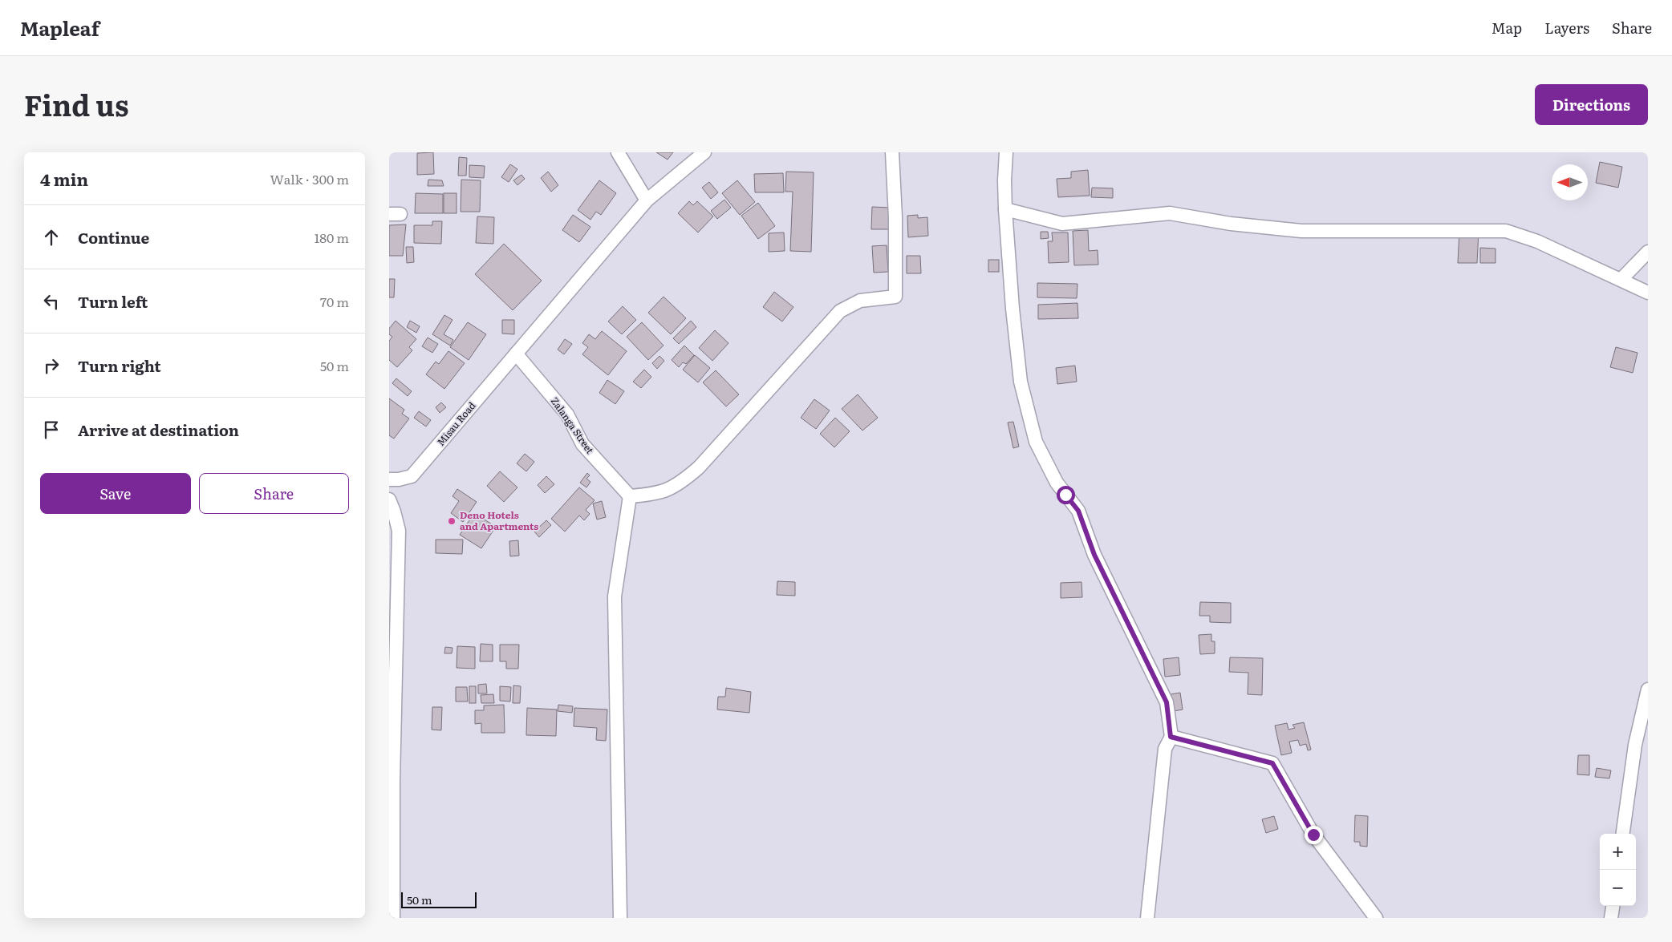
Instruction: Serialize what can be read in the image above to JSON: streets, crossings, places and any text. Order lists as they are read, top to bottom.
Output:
{
  "streets": {
    "street": ["Misau Road", "Zalanga Street"]
  },
  "crossings": [
    ["Misau Road", "Zalanga Street"]
  ],
  "places": ["Deno Hotels and Apartments"],
  "scale_bar": "50 m",
  "north": "left",
  "page": {
    "header": "Mapleaf",
    "nav": ["Map", "Layers", "Share"],
    "title": "Find us",
    "buttons": [
      "Directions",
      ["Save", "Share"]
    ],
    "heading": ["4 min", "Walk · 300 m"],
    "list": [
      ["Continue", "180 m"],
      ["Turn left", "70 m"],
      ["Turn right", "50 m"],
      "Arrive at destination"
    ],
    "map_buttons": ["+", "−"],
    "scale": "50 m"
  }
}
